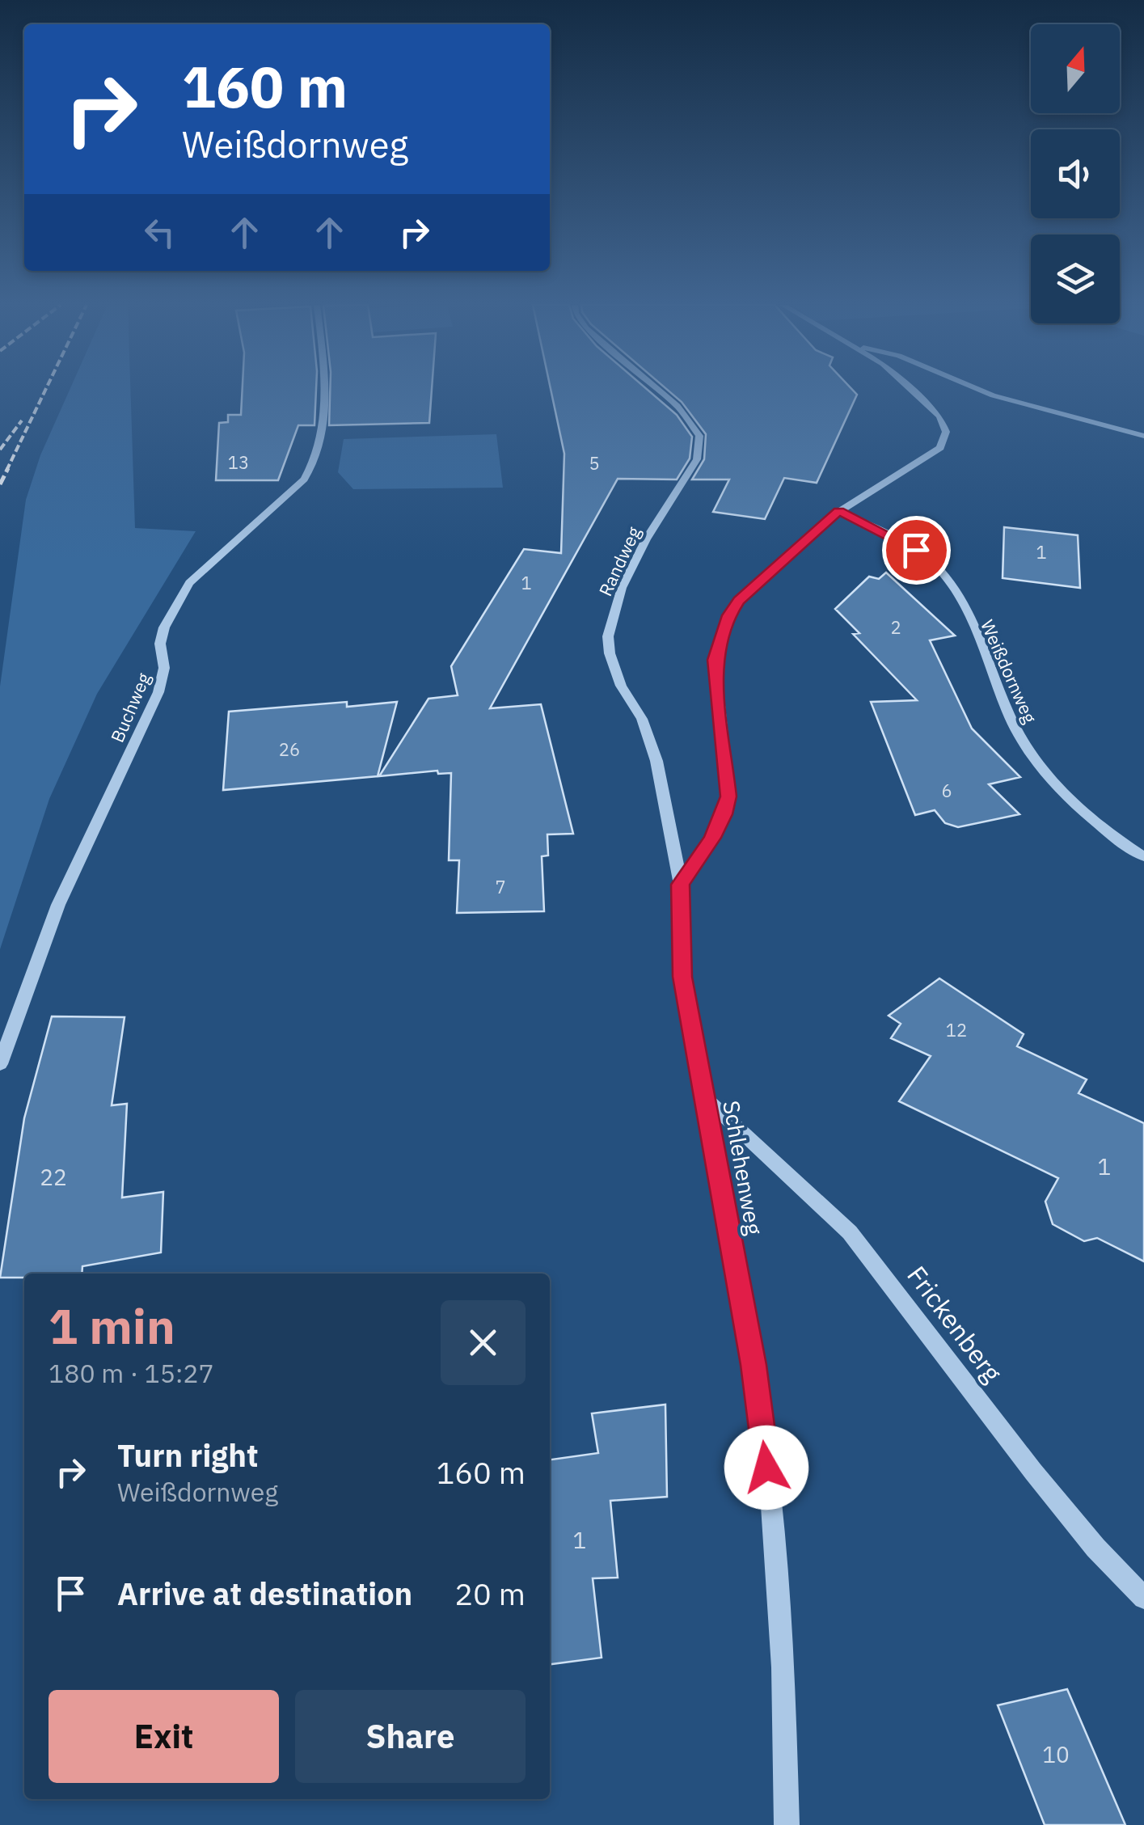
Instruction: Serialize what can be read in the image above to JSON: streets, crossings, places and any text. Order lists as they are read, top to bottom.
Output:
{
  "streets": {
    "street": [
      "Randweg",
      "Weißdornweg",
      "Buchweg",
      "Schlehenweg",
      "Frickenberg"
    ]
  },
  "crossings": [
    ["Randweg", "Schlehenweg"],
    ["Schlehenweg", "Frickenberg"]
  ],
  "house_numbers": [
    "13",
    "5",
    "1",
    "1",
    "2",
    "26",
    "6",
    "7",
    "12",
    "1",
    "22",
    "1",
    "10"
  ],
  "north": "top",
  "page": {
    "turn": ["160 m", "Weißdornweg"],
    "heading": ["1 min", "180 m · 15:27"],
    "list": [
      {
        "name": "Turn right",
        "note": "Weißdornweg",
        "value": "160 m"
      },
      {
        "name": "Arrive at destination",
        "value": "20 m"
      }
    ],
    "buttons": ["Exit", "Share"]
  }
}
